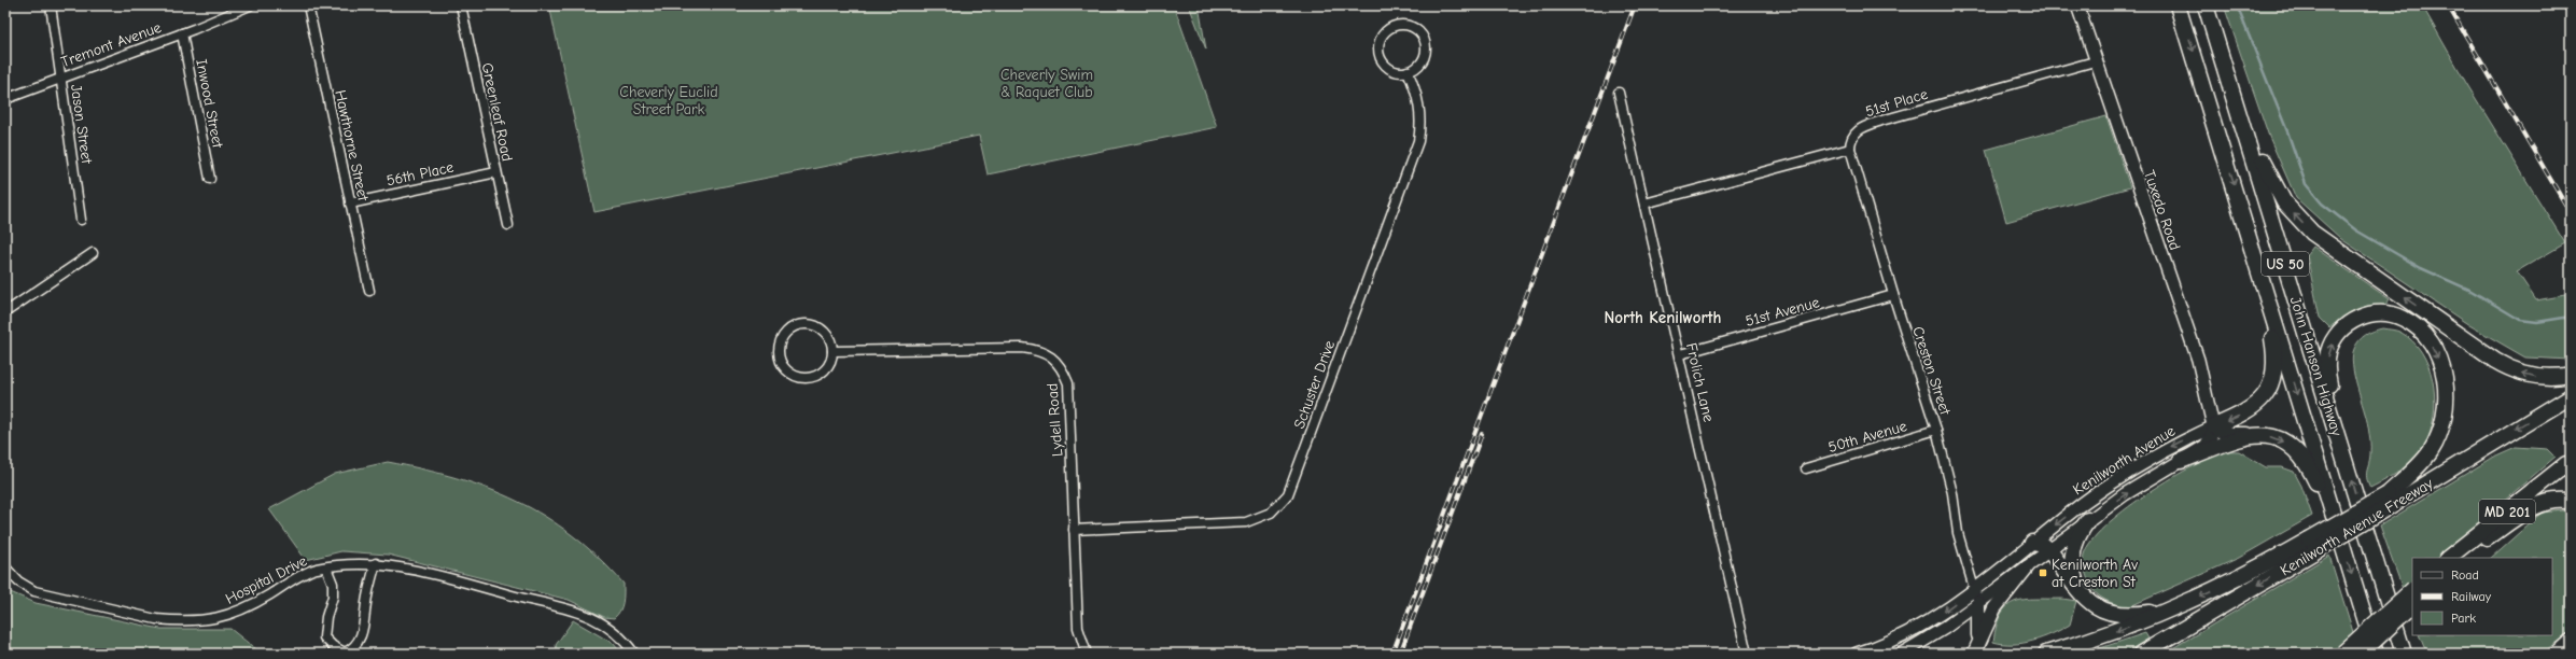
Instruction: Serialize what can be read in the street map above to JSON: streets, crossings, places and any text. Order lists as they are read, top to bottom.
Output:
{
  "streets": {
    "highway": [
      "US 50",
      "John Hanson Highway",
      "MD 201",
      "Kenilworth Avenue Freeway"
    ],
    "main road": ["Tuxedo Road", "Kenilworth Avenue"],
    "street": [
      "Tremont Avenue",
      "51st Place",
      "Inwood Street",
      "Greenleaf Road",
      "Jason Street",
      "Hawthorne Street",
      "56th Place",
      "51st Avenue",
      "Creston Street",
      "Frolich Lane",
      "Schuster Drive",
      "Lydell Road",
      "50th Avenue",
      "Hospital Drive"
    ]
  },
  "crossings": [
    ["Tremont Avenue", "Inwood Street"],
    ["Tremont Avenue", "Jason Street"],
    ["51st Place", "Tuxedo Road"],
    ["51st Place", "Creston Street"],
    ["Greenleaf Road", "56th Place"],
    ["Hawthorne Street", "56th Place"],
    ["Tuxedo Road", "Kenilworth Avenue"],
    ["51st Avenue", "Creston Street"],
    ["51st Avenue", "Frolich Lane"],
    ["Creston Street", "50th Avenue"],
    ["Creston Street", "Kenilworth Avenue"],
    ["Schuster Drive", "Lydell Road"]
  ],
  "districts": ["North Kenilworth"],
  "parks": ["Cheverly Swim & Raquet Club", "Cheverly Euclid Street Park"],
  "places": {
    "transit": ["Kenilworth Av at Creston St"]
  },
  "legend": ["Road", "Railway", "Park"]
}
